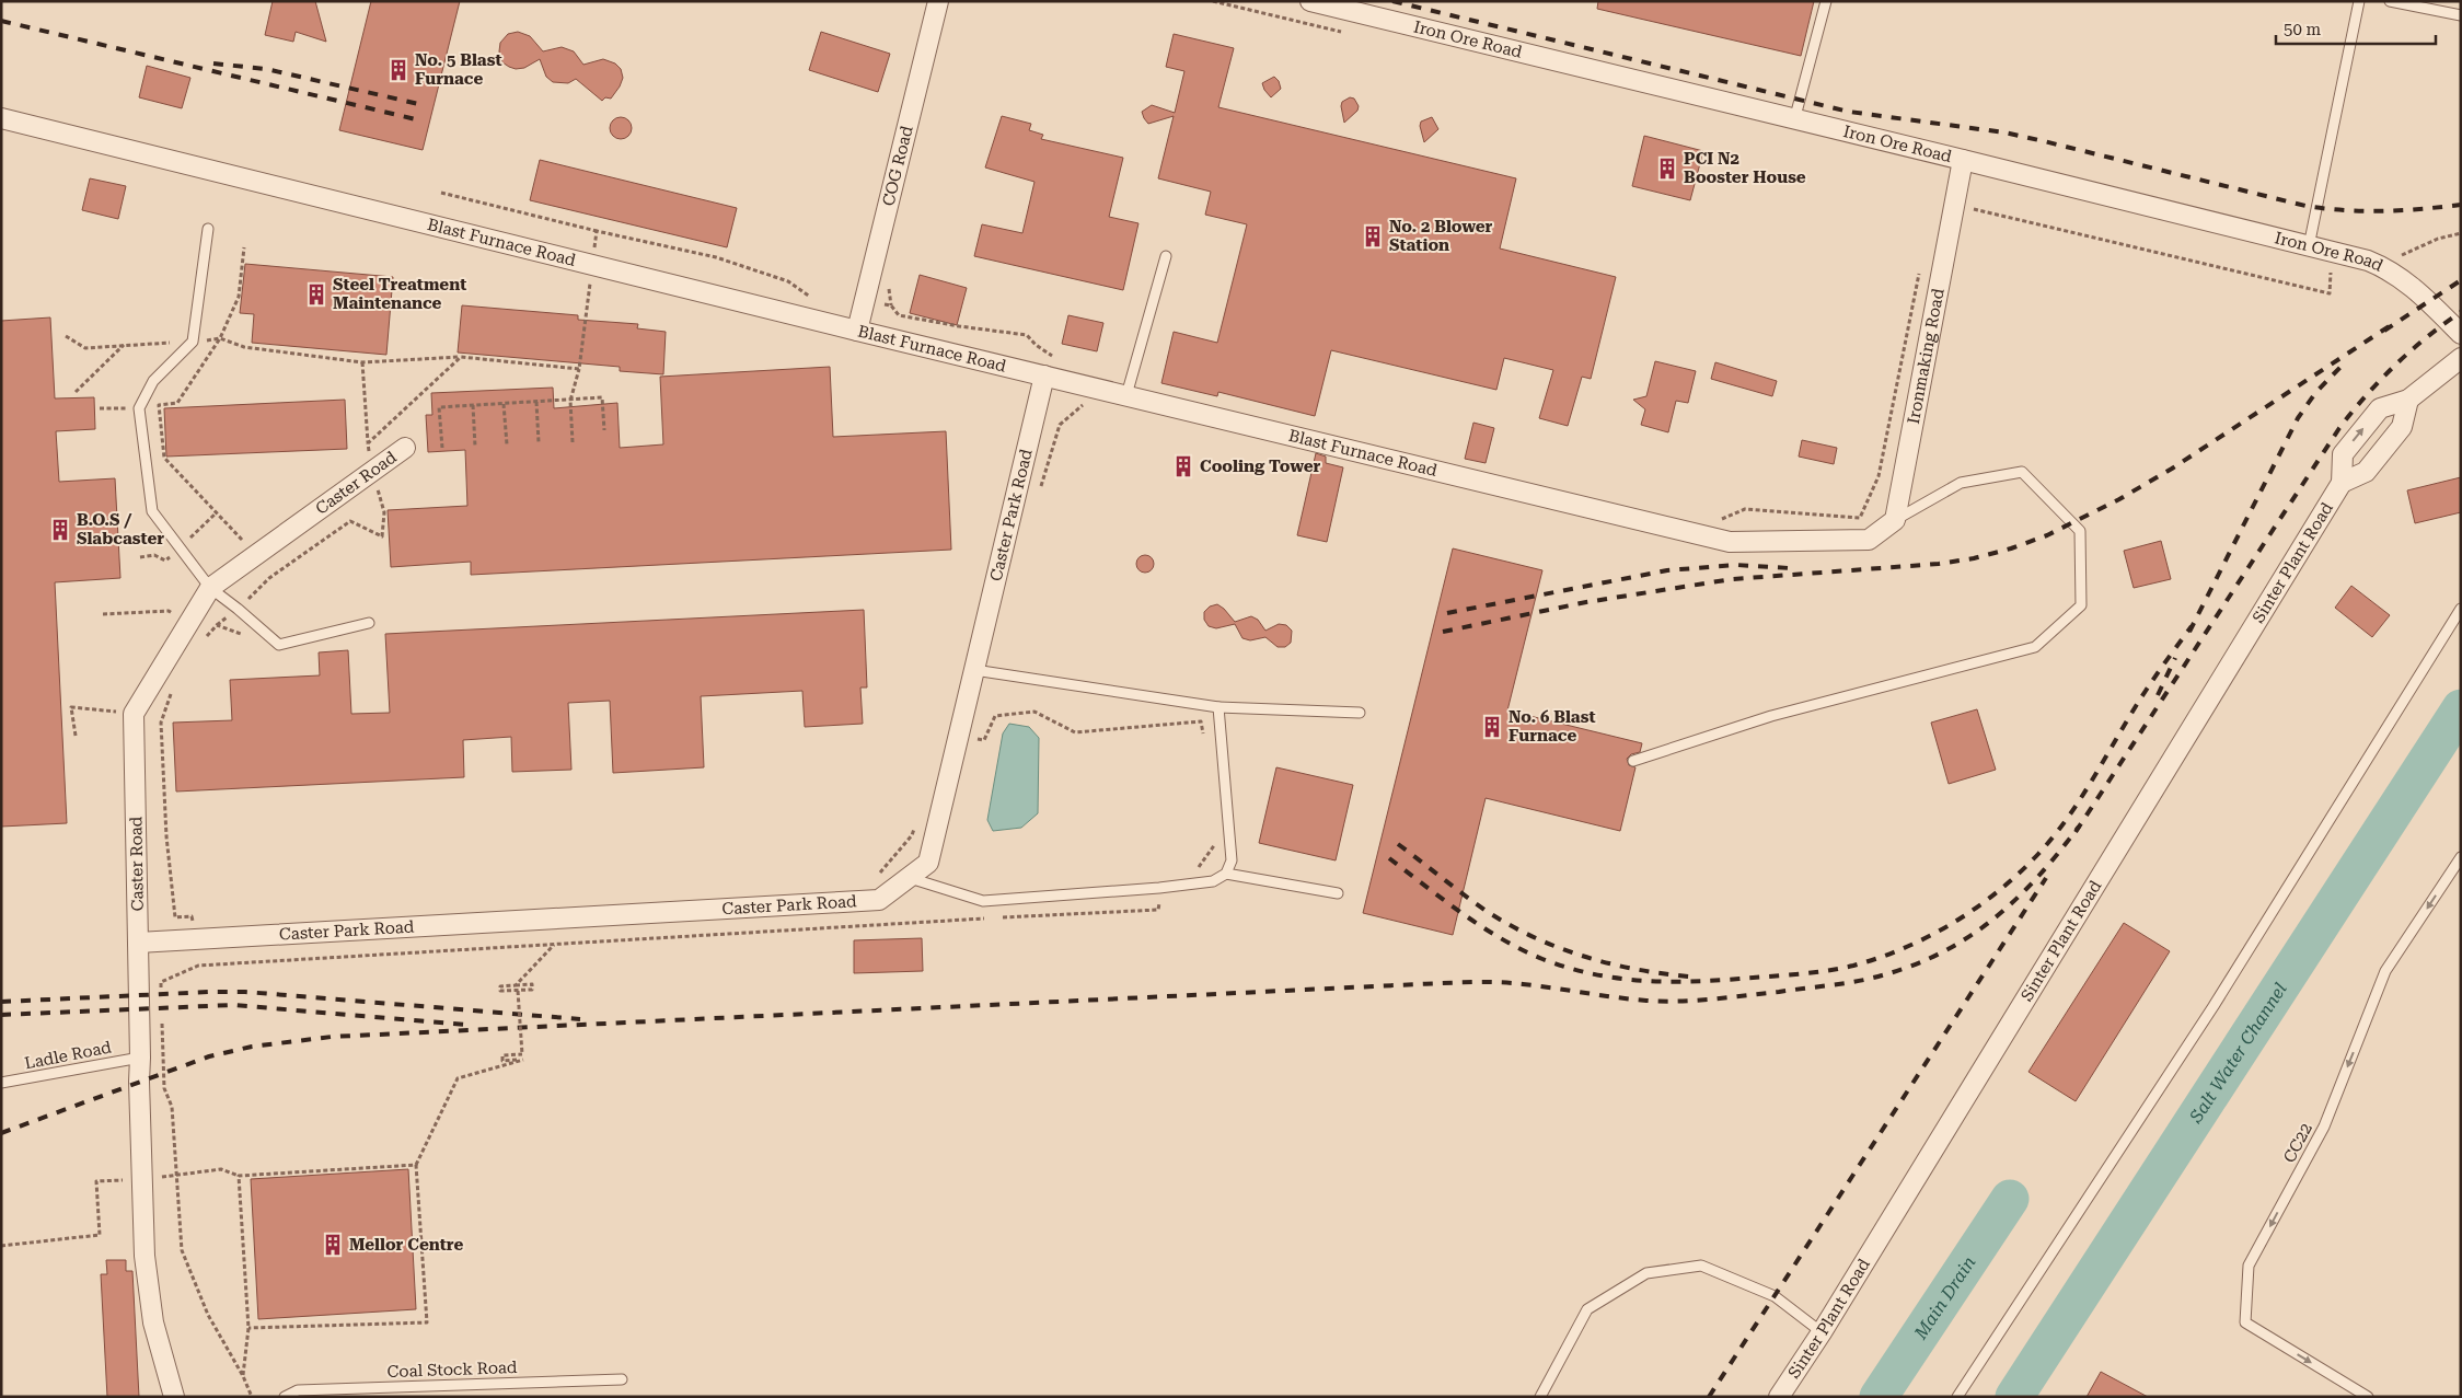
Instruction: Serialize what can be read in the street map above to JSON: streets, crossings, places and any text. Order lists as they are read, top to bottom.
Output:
{
  "streets": {
    "street": [
      "Iron Ore Road",
      "COG Road",
      "Blast Furnace Road",
      "Ironmaking Road",
      "Caster Road",
      "Caster Park Road",
      "Sinter Plant Road"
    ],
    "lane": ["Ladle Road", "CC22", "Coal Stock Road"]
  },
  "crossings": [
    ["Iron Ore Road", "Ironmaking Road"],
    ["COG Road", "Blast Furnace Road"],
    ["Blast Furnace Road", "Ironmaking Road"],
    ["Blast Furnace Road", "Caster Park Road"],
    ["Caster Road", "Caster Park Road"],
    ["Caster Road", "Ladle Road"]
  ],
  "one_way": ["CC22"],
  "water": ["Salt Water Channel", "Main Drain"],
  "places": {
    "building": [
      "No. 5 Blast Furnace",
      "PCI N2 Booster House",
      "No. 2 Blower Station",
      "Steel Treatment Maintenance",
      "Cooling Tower",
      "B.O.S / Slabcaster",
      "No. 6 Blast Furnace",
      "Mellor Centre"
    ]
  },
  "scale_bar": "50 m"
}
